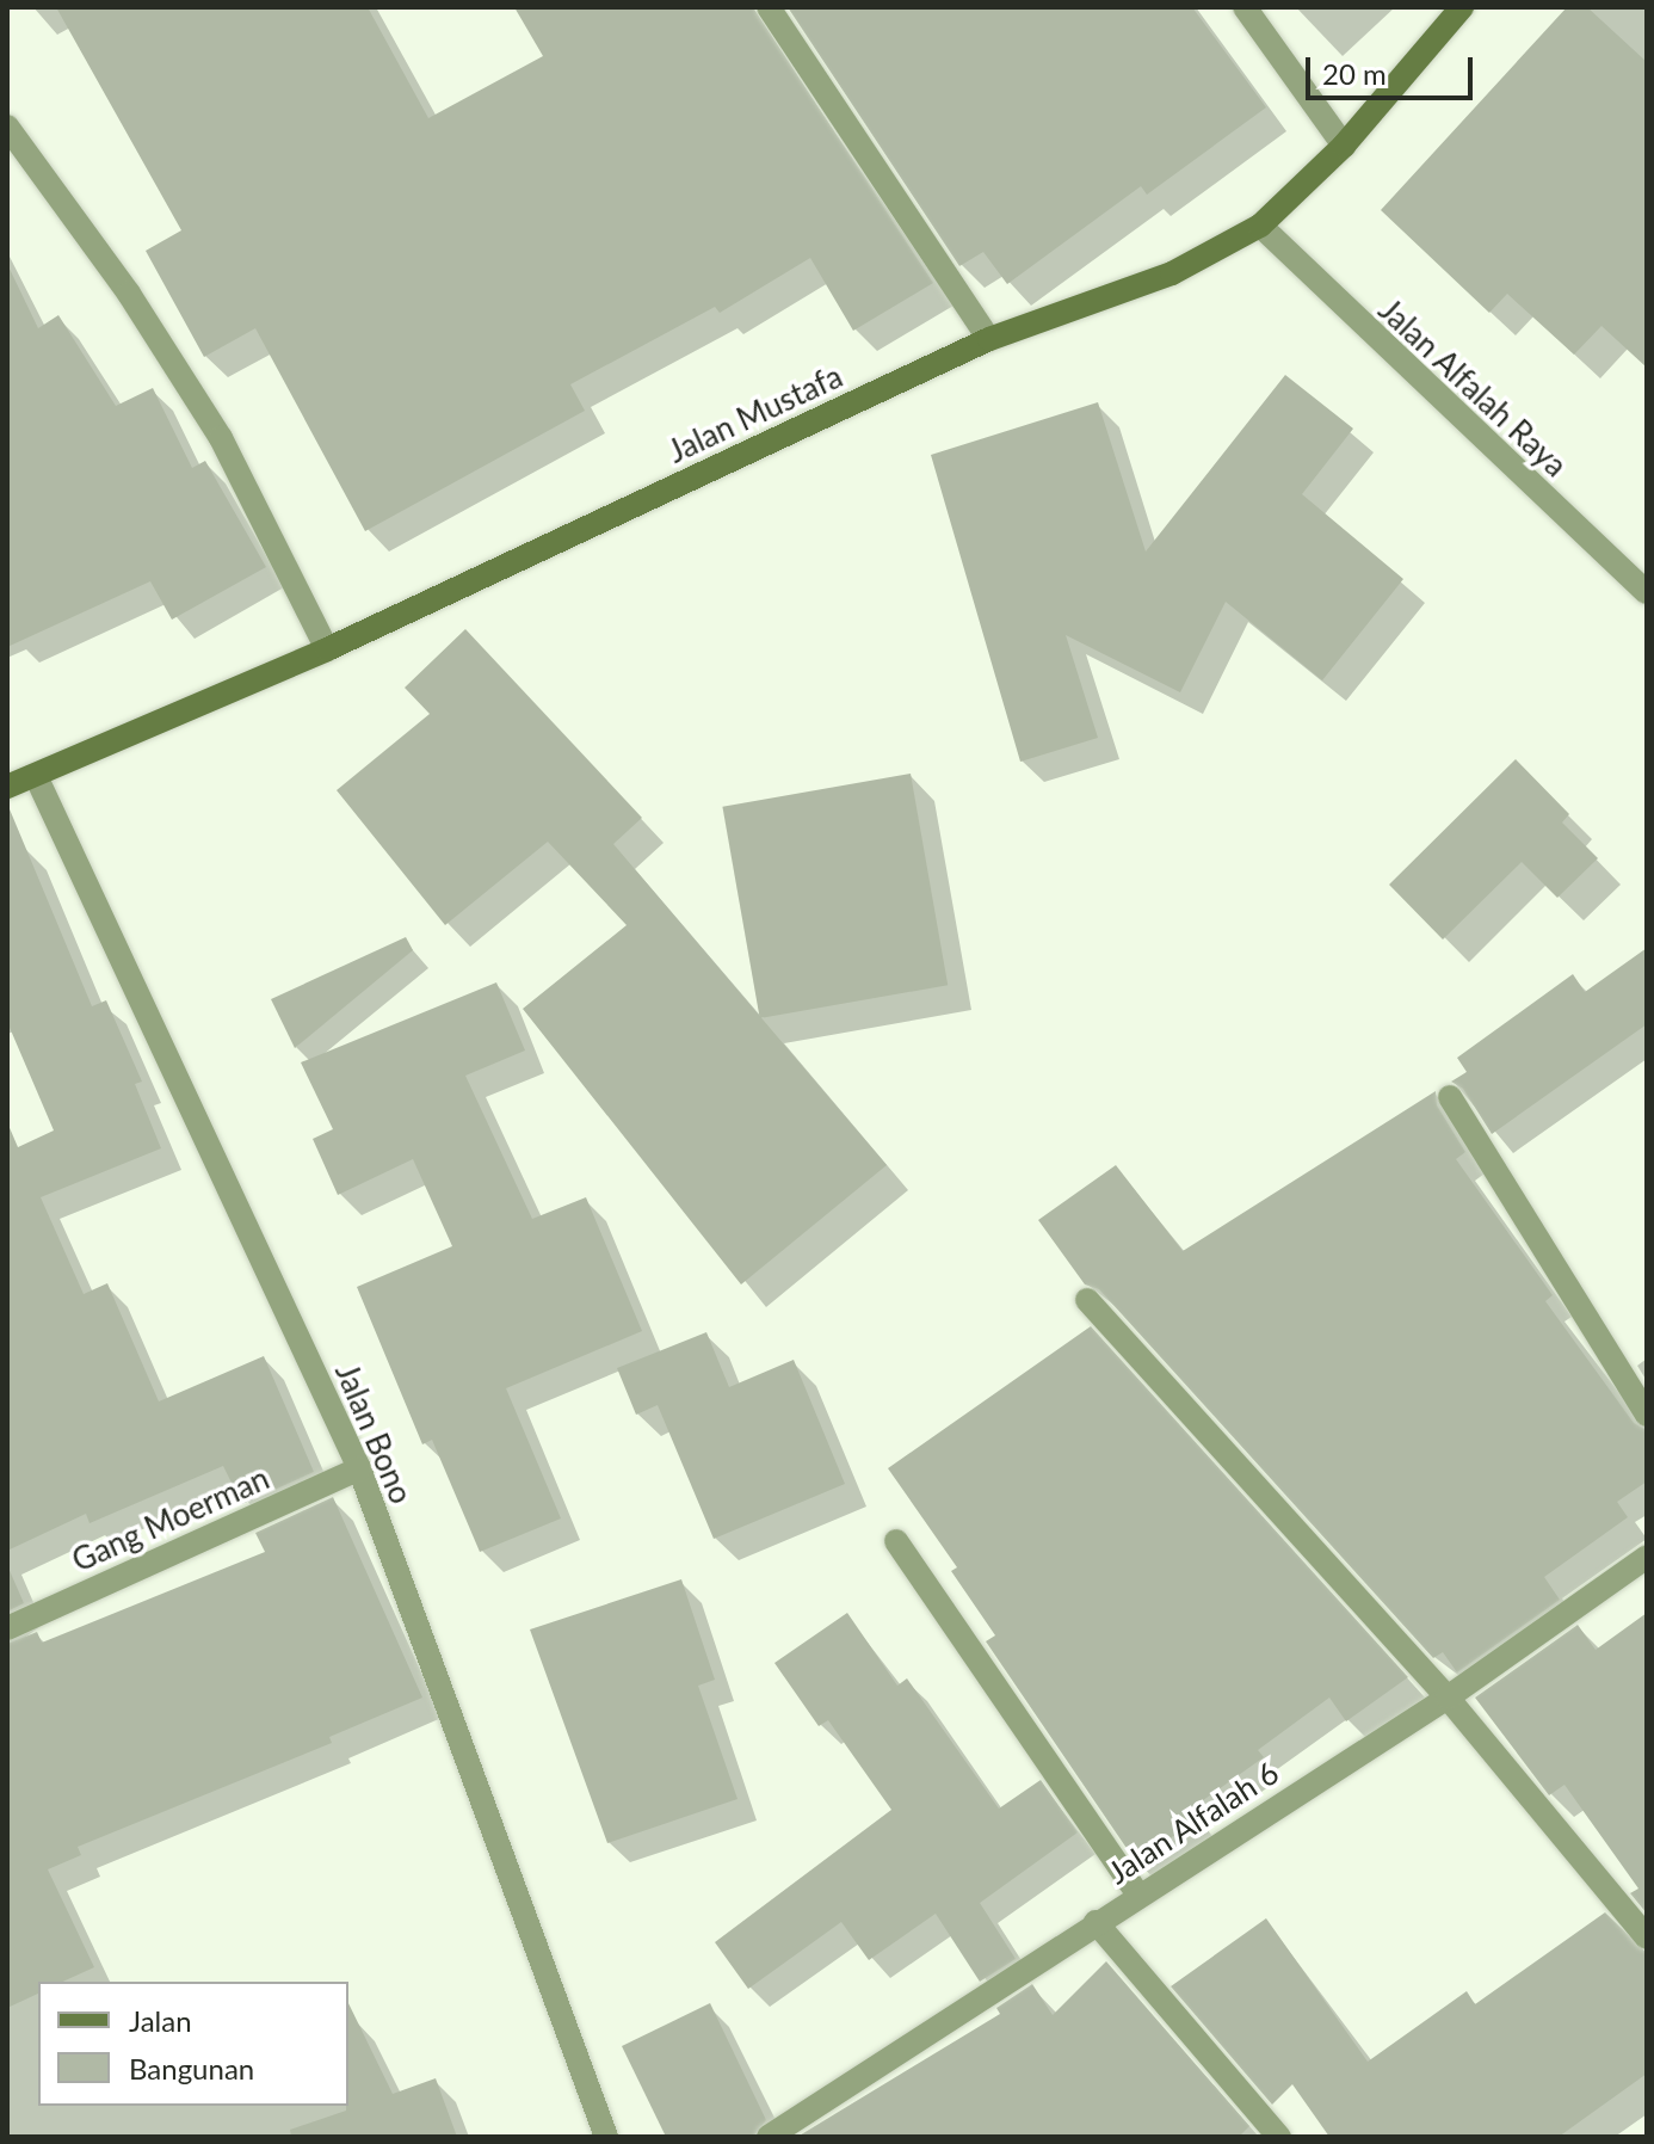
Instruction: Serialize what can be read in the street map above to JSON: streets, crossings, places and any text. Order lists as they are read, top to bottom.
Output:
{
  "streets": {
    "street": [
      "Jalan Alfalah Raya",
      "Jalan Mustafa",
      "Jalan Bono",
      "Gang Moerman",
      "Jalan Alfalah 6"
    ]
  },
  "crossings": [
    ["Jalan Alfalah Raya", "Jalan Mustafa"],
    ["Jalan Mustafa", "Jalan Bono"],
    ["Jalan Bono", "Gang Moerman"]
  ],
  "legend": ["Jalan", "Bangunan"],
  "scale_bar": "20 m"
}
